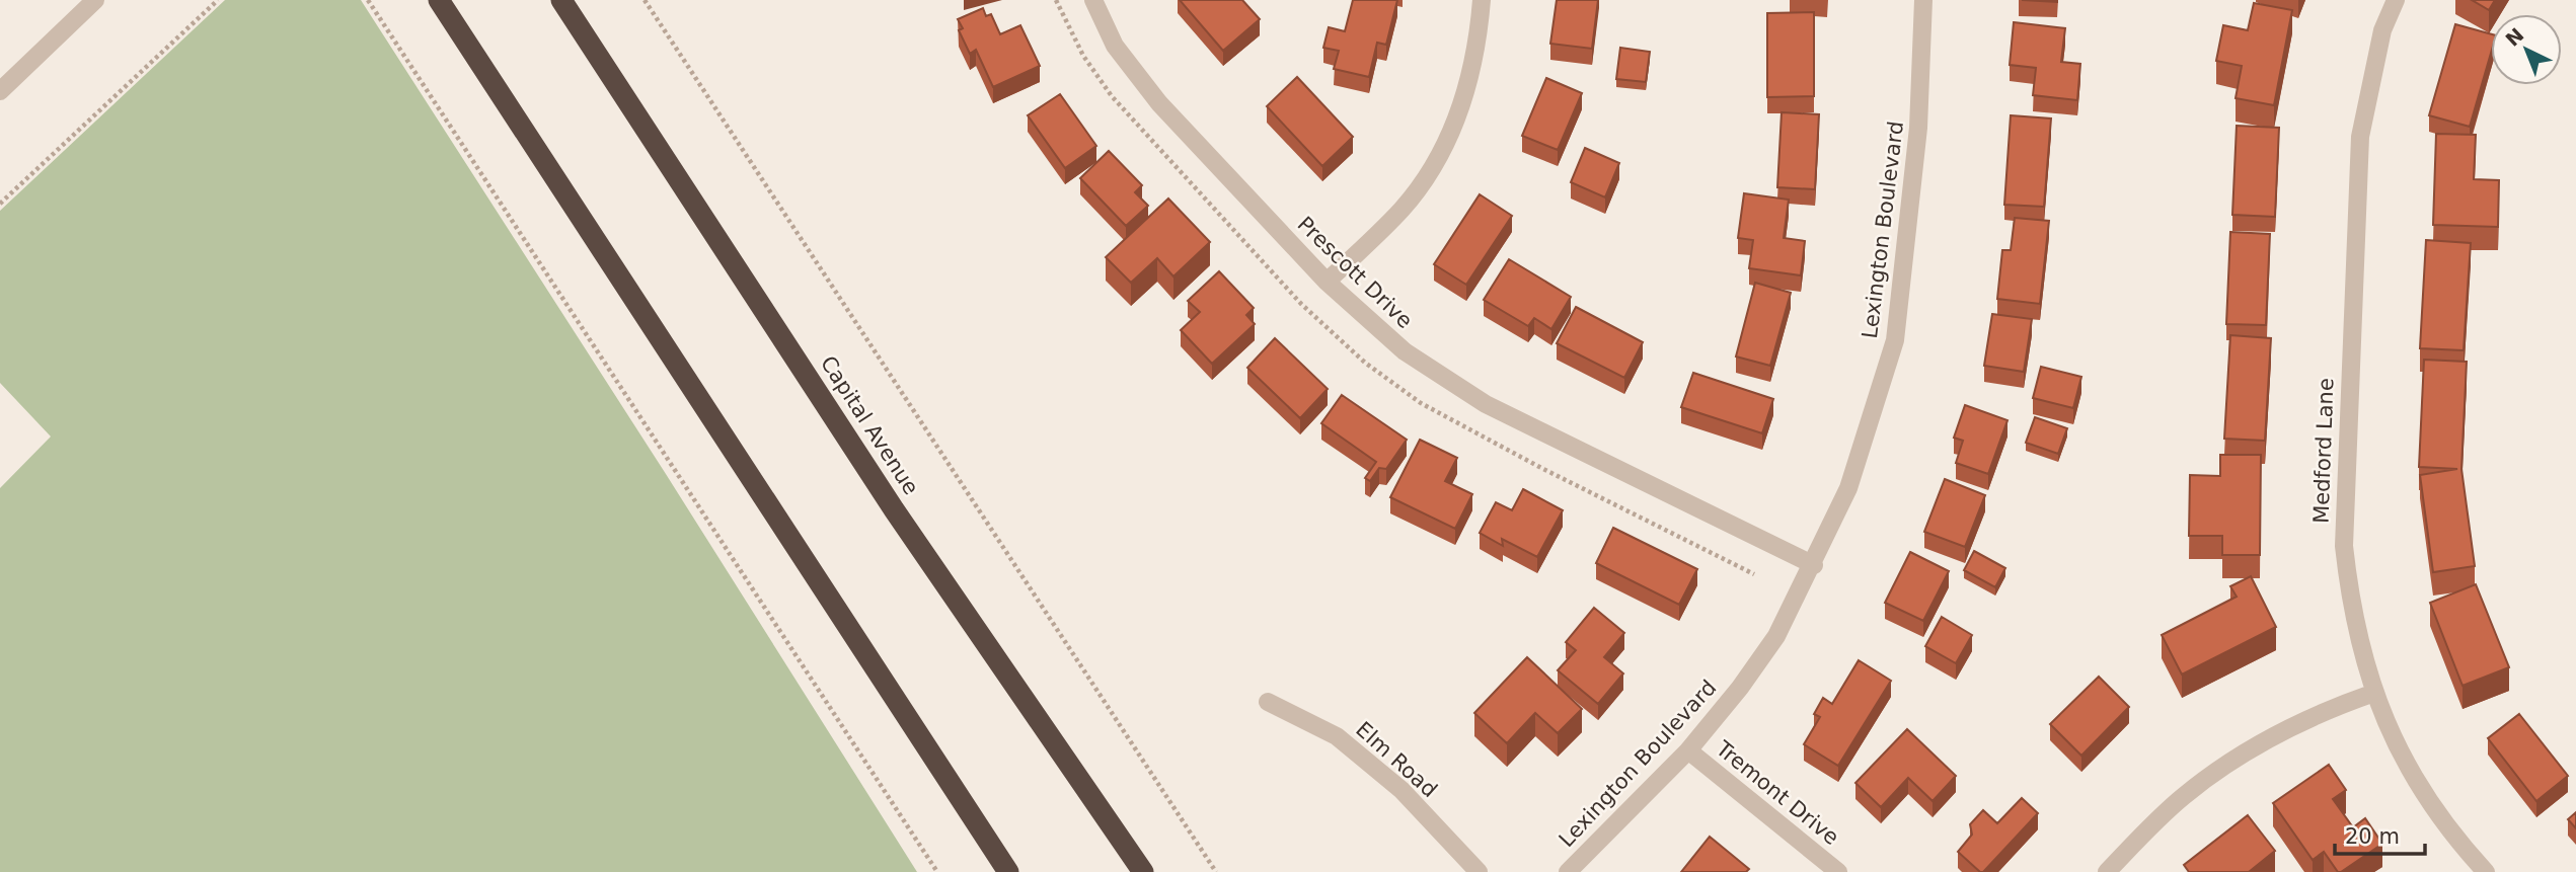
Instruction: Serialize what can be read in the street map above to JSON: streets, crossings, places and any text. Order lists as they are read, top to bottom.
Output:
{
  "streets": {
    "highway": ["Capital Avenue"],
    "street": [
      "Lexington Boulevard",
      "Prescott Drive",
      "Medford Lane",
      "Elm Road",
      "Tremont Drive"
    ]
  },
  "crossings": [
    ["Lexington Boulevard", "Prescott Drive"],
    ["Lexington Boulevard", "Tremont Drive"]
  ],
  "scale_bar": "20 m",
  "north": "top left"
}
